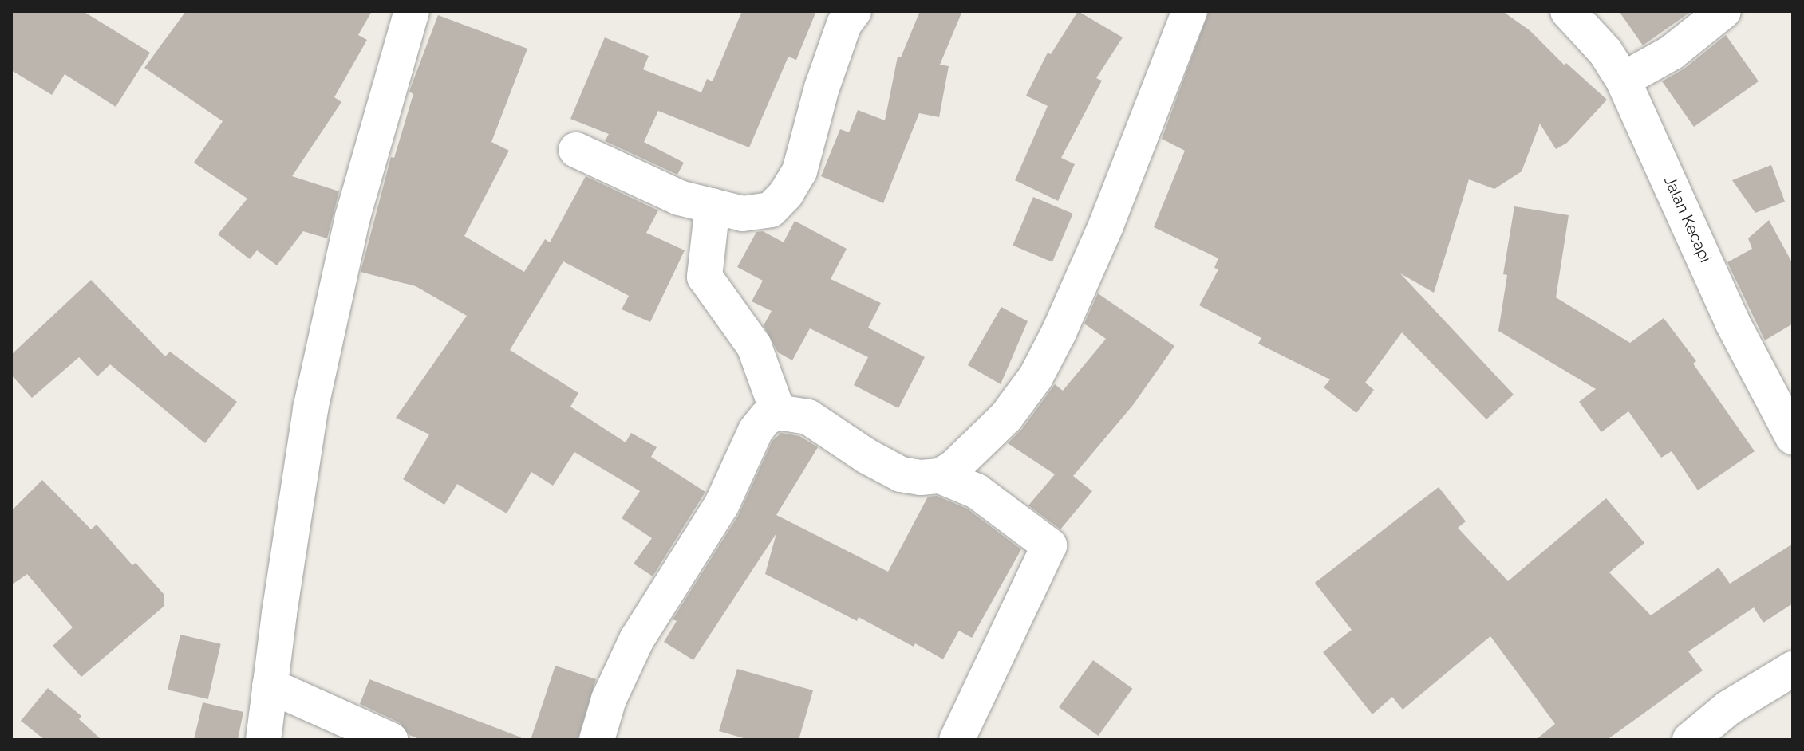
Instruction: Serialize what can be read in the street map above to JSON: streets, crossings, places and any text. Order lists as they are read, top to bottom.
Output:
{
  "streets": {
    "street": ["Jalan Kecapi"]
  }
}
